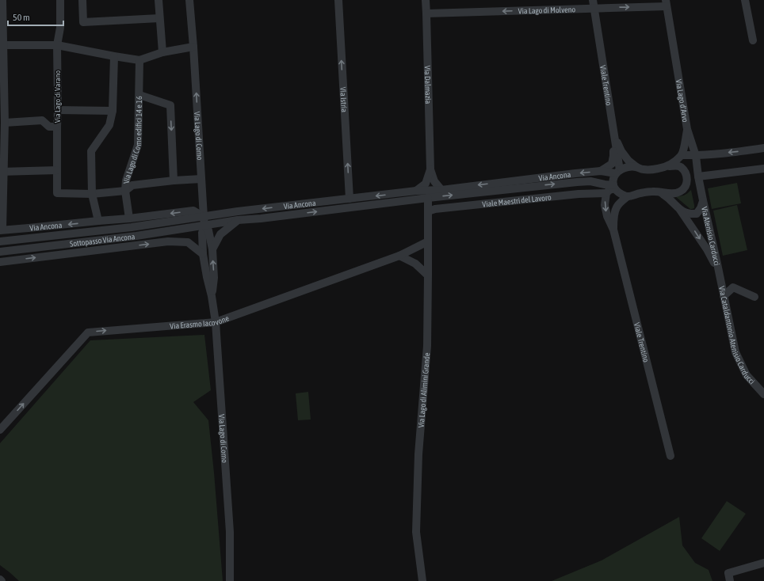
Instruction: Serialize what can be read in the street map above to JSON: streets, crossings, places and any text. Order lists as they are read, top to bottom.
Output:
{
  "streets": {
    "street": [
      "Via Lago di Molveno",
      "Via Dalmazia",
      "Viale Trentino",
      "Via Lago di Varano",
      "Via Istria",
      "Via Lago d'Arvo",
      "Via Lago di Como",
      "Via Lago di Como edifici 14 e 16",
      "Via Ancona",
      "Viale Maestri del Lavoro",
      "Via Atenisio Carducci",
      "Sottopasso Via Ancona",
      "Via Erasmo Iacovone",
      "Via Cataldantonio Atenisio Carducci",
      "Via Lago di Alimini Grande"
    ]
  },
  "crossings": [
    ["Via Lago di Molveno", "Via Dalmazia"],
    ["Via Lago di Molveno", "Viale Trentino"],
    ["Via Lago di Molveno", "Via Lago d'Arvo"],
    ["Via Dalmazia", "Via Ancona"],
    ["Viale Trentino", "Via Ancona"],
    ["Viale Trentino", "Viale Maestri del Lavoro"],
    ["Via Istria", "Via Ancona"],
    ["Via Lago d'Arvo", "Via Atenisio Carducci"],
    ["Via Lago di Como", "Via Ancona"],
    ["Via Lago di Como", "Sottopasso Via Ancona"],
    ["Via Lago di Como", "Via Erasmo Iacovone"],
    ["Via Lago di Como edifici 14 e 16", "Via Ancona"],
    ["Via Ancona", "Sottopasso Via Ancona"],
    ["Via Ancona", "Via Lago di Alimini Grande"],
    ["Viale Maestri del Lavoro", "Via Lago di Alimini Grande"],
    ["Via Atenisio Carducci", "Via Cataldantonio Atenisio Carducci"],
    ["Via Erasmo Iacovone", "Via Lago di Alimini Grande"]
  ],
  "one_way": ["Via Istria", "Via Erasmo Iacovone"],
  "scale_bar": "50 m"
}
